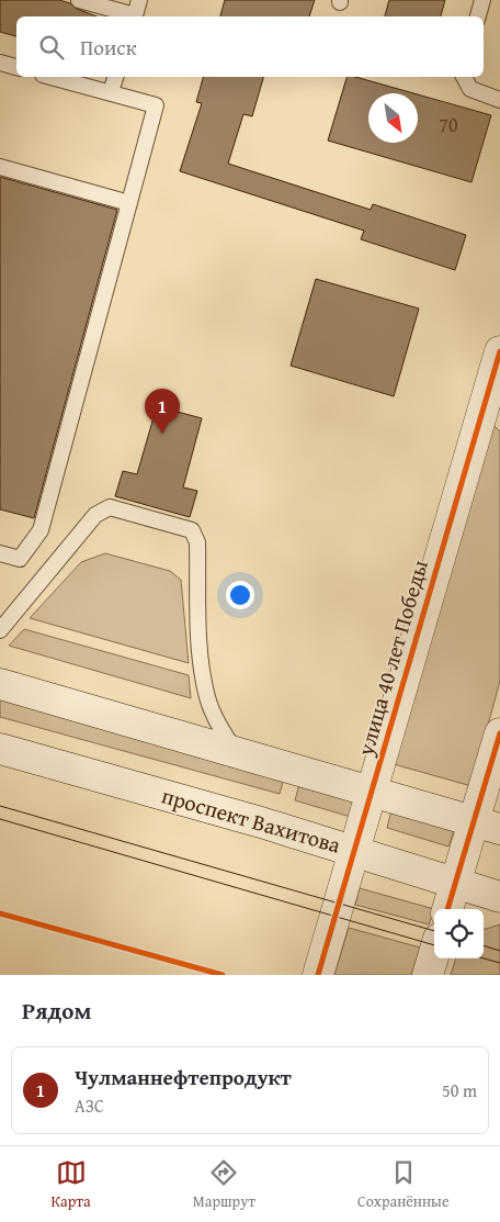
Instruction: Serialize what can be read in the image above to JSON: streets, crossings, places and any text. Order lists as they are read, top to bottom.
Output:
{
  "streets": {
    "main road": ["улица 40 лет Победы", "проспект Вахитова"]
  },
  "crossings": [
    ["улица 40 лет Победы", "проспект Вахитова"]
  ],
  "house_numbers": ["70"],
  "north": "bottom right",
  "page": {
    "search": "Поиск",
    "pins": "1",
    "heading": "Рядом",
    "list": [
      {
        "mark": "1",
        "name": "Чулманнефтепродукт",
        "note": "АЗС",
        "value": "50 m"
      }
    ],
    "nav": ["Карта", "Маршрут", "Сохранённые"]
  }
}
